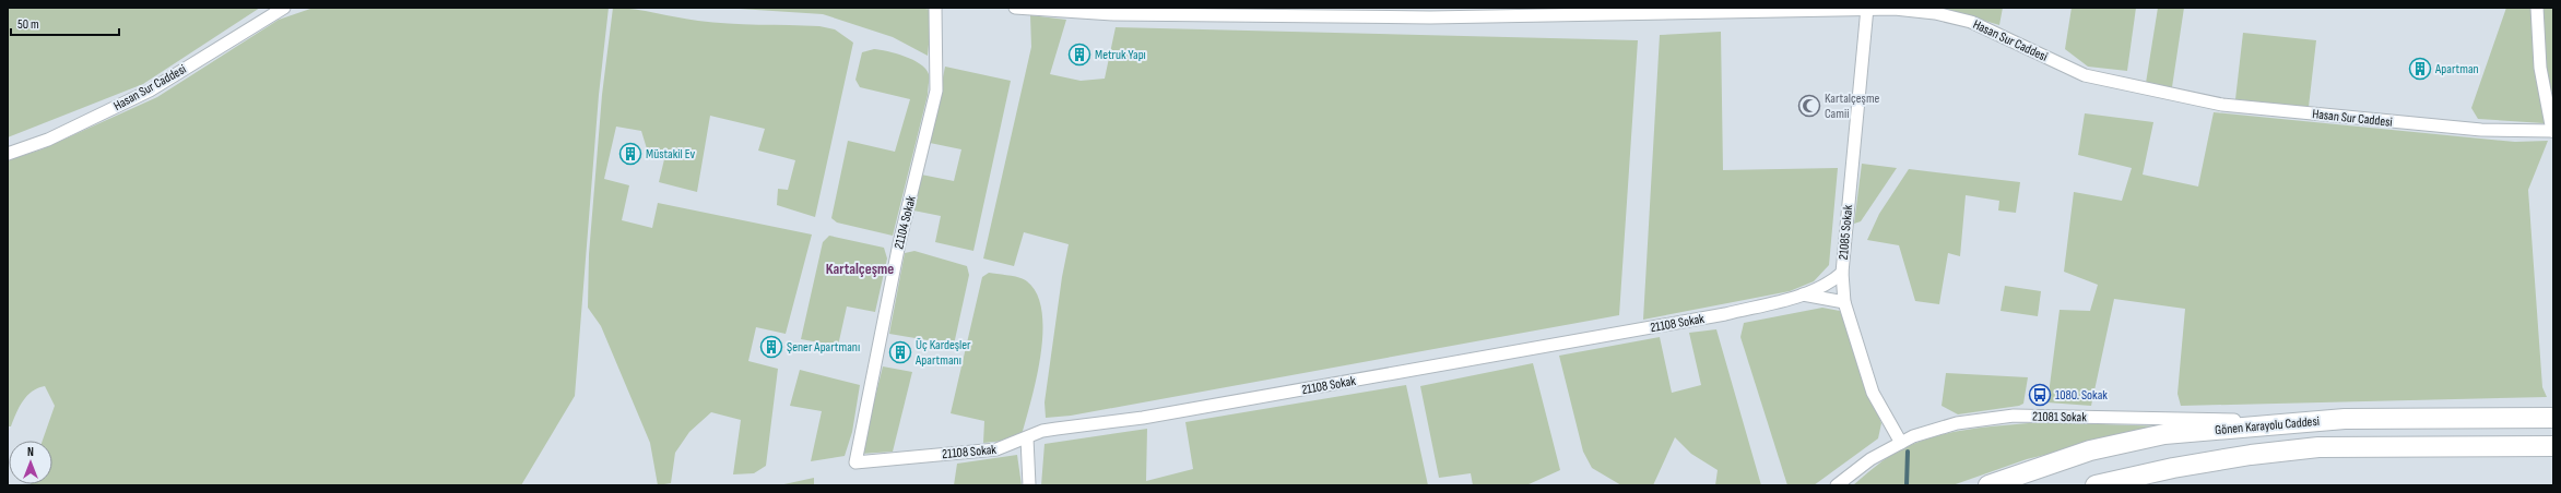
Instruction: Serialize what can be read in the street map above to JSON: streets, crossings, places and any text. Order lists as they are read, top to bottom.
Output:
{
  "streets": {
    "highway": ["Gönen Karayolu Caddesi"],
    "street": [
      "Hasan Sur Caddesi",
      "21104 Sokak",
      "21085 Sokak",
      "21108 Sokak",
      "21081 Sokak"
    ]
  },
  "crossings": [
    ["Hasan Sur Caddesi", "21085 Sokak"],
    ["21104 Sokak", "21108 Sokak"],
    ["21085 Sokak", "21108 Sokak"],
    ["21085 Sokak", "21081 Sokak"],
    ["21081 Sokak", "Gönen Karayolu Caddesi"]
  ],
  "districts": ["Kartalçeşme"],
  "places": {
    "building": [
      "Metruk Yapı",
      "Apartman",
      "Müstakil Ev",
      "Şener Apartmanı",
      "Üç Kardeşler Apartmanı"
    ],
    "mosque": ["Kartalçeşme Camii"],
    "bus stop": ["1080. Sokak"]
  },
  "scale_bar": "50 m",
  "north": "top"
}
